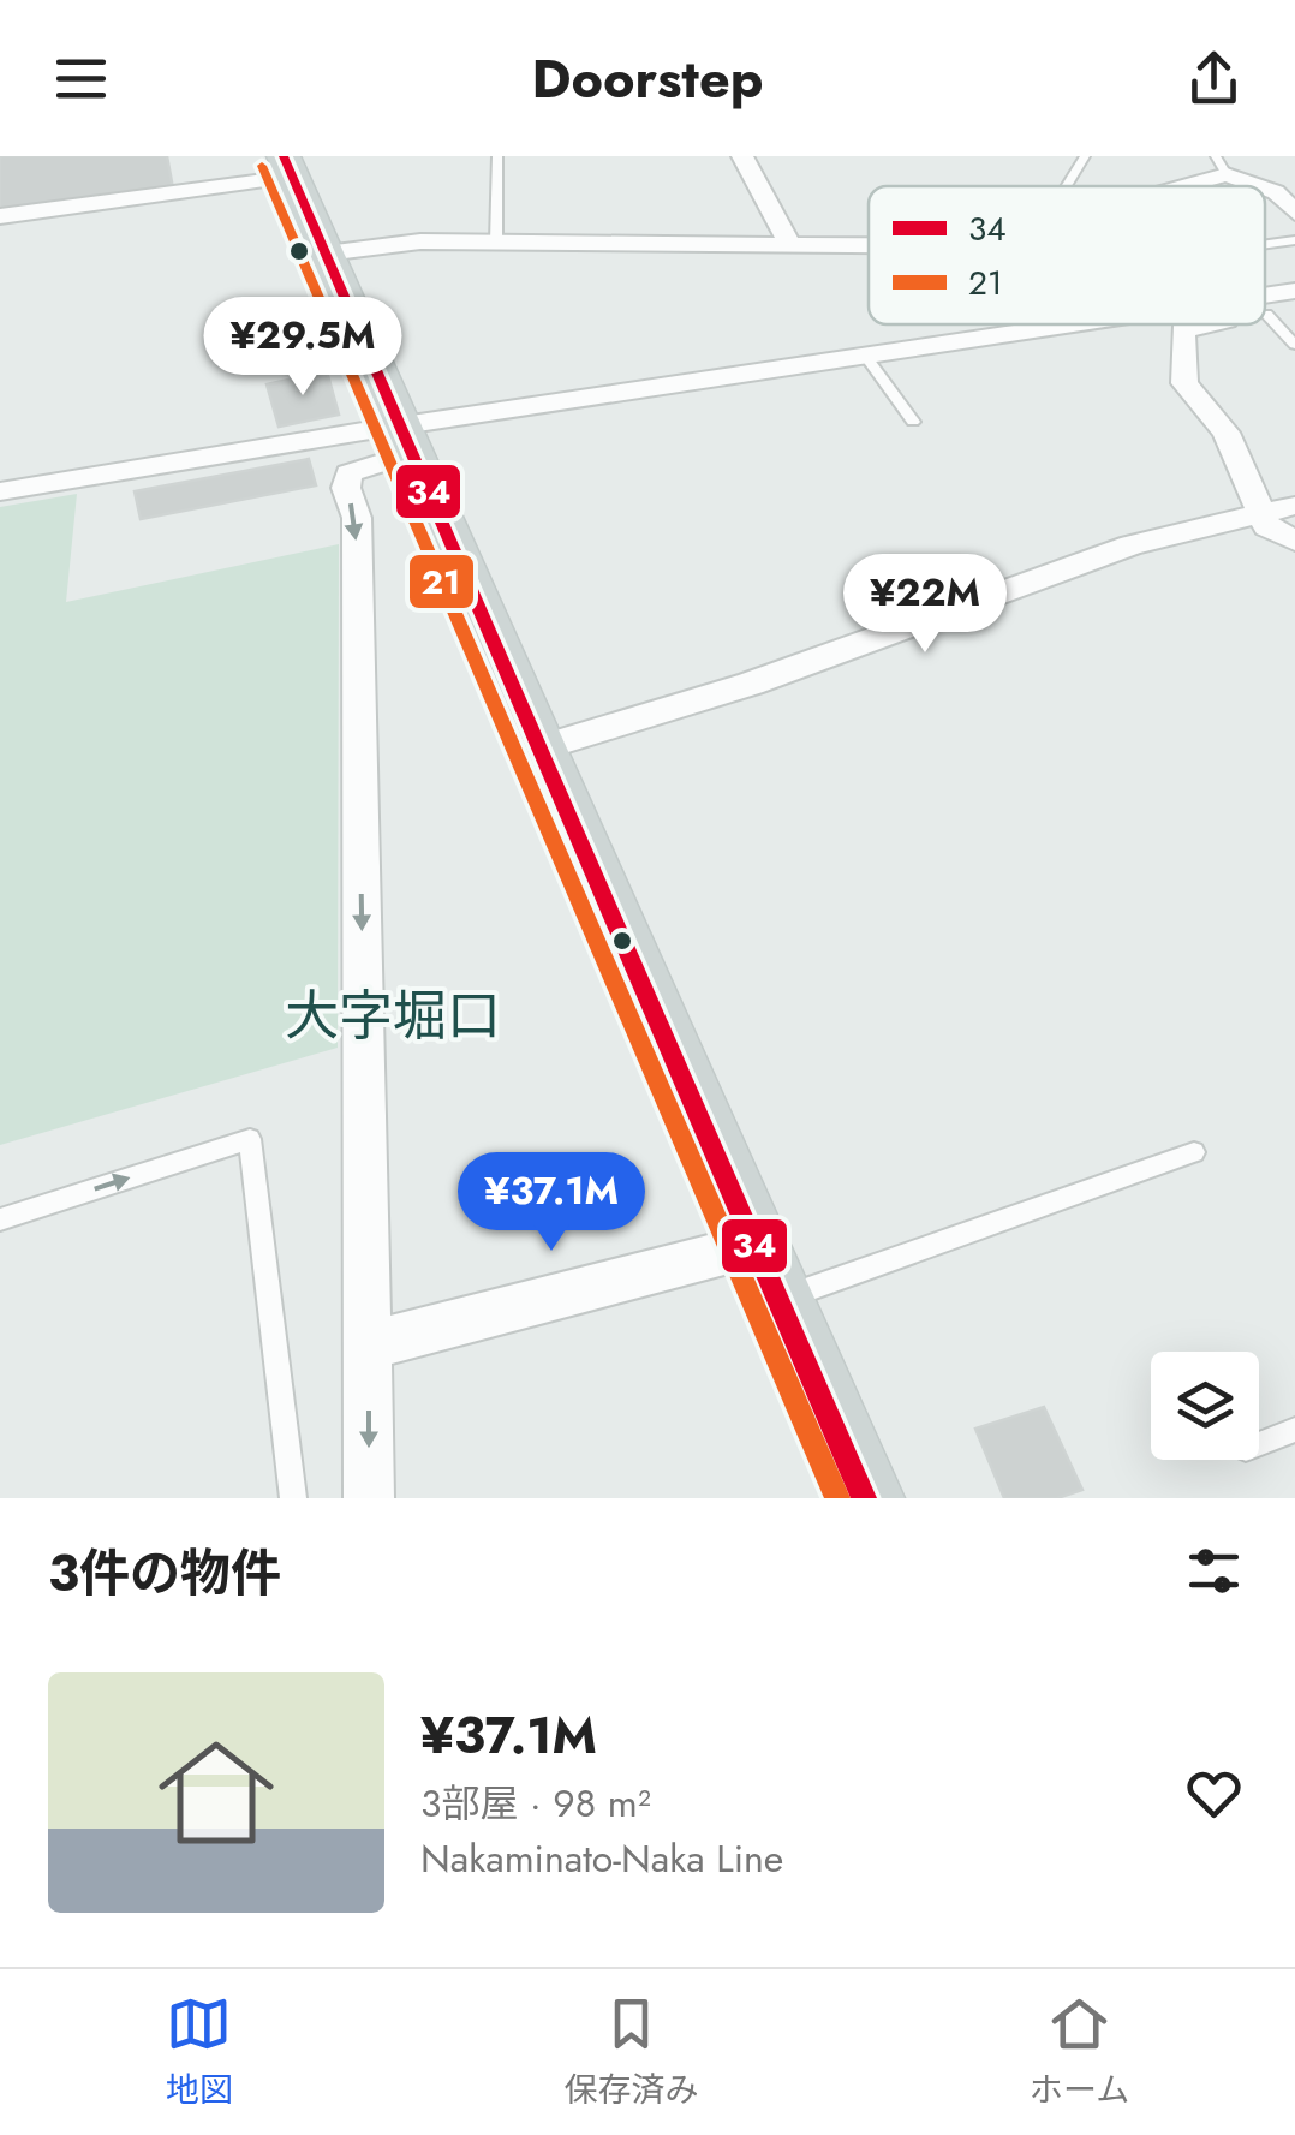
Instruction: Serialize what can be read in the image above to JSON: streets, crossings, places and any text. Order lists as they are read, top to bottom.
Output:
{
  "districts": ["大字堀口"],
  "lines": ["transit line 34", "transit line 21"],
  "legend": ["34", "21"],
  "page": {
    "header": "Doorstep",
    "price": ["¥29.5M", "¥22M", "¥37.1M"],
    "heading": "3件の物件",
    "list": [
      {
        "name": "¥37.1M",
        "note": "3部屋 · 98 m² · Nakaminato-Naka Line"
      }
    ],
    "tabs": ["地図", "保存済み", "ホーム"]
  }
}
